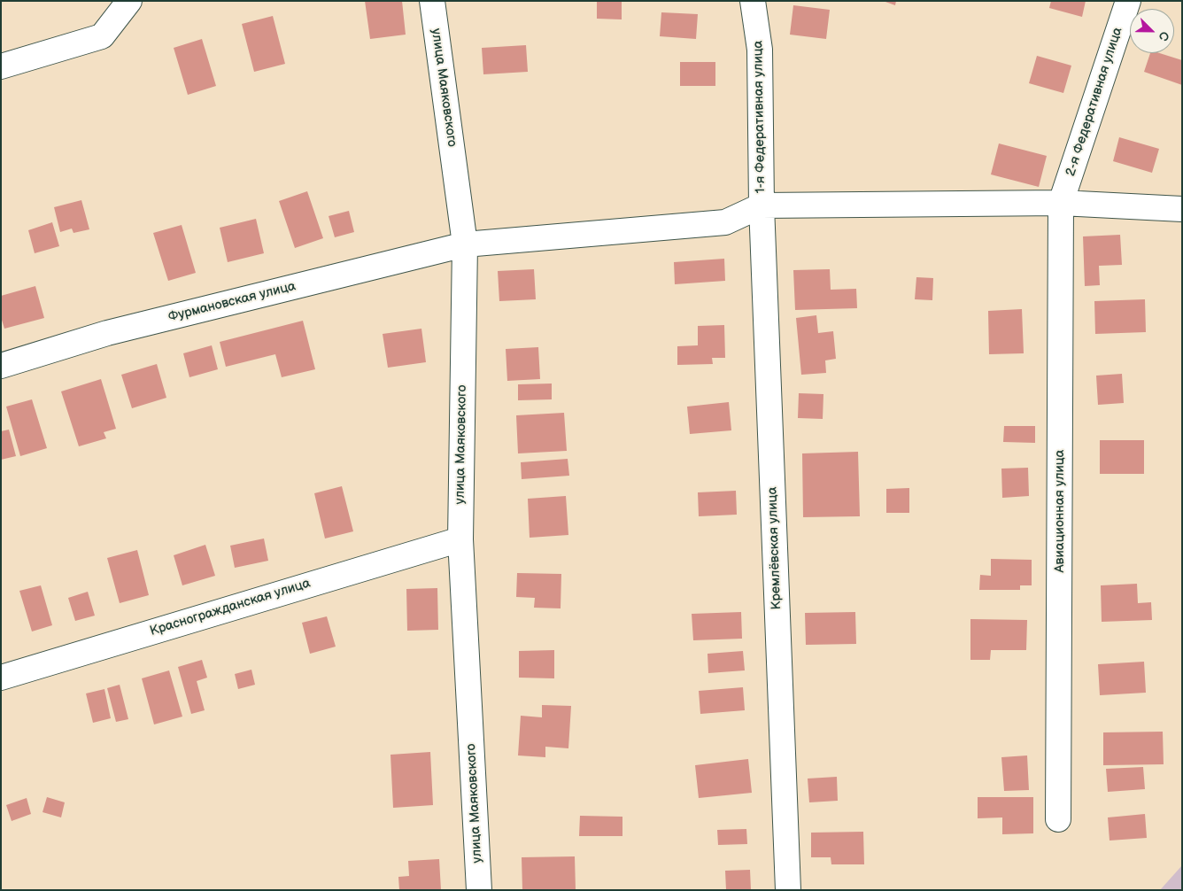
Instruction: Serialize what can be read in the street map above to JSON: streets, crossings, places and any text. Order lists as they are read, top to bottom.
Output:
{
  "streets": {
    "street": [
      "улица Маяковского",
      "2-я Федеративная улица",
      "1-я Федеративная улица",
      "Фурмановская улица",
      "Авиационная улица",
      "Кремлёвская улица",
      "Красногражданская улица"
    ]
  },
  "crossings": [
    ["улица Маяковского", "Фурмановская улица"],
    ["улица Маяковского", "Красногражданская улица"],
    ["2-я Федеративная улица", "Авиационная улица"],
    ["1-я Федеративная улица", "Фурмановская улица"],
    ["1-я Федеративная улица", "Кремлёвская улица"],
    ["Фурмановская улица", "Кремлёвская улица"]
  ],
  "north": "bottom right"
}
